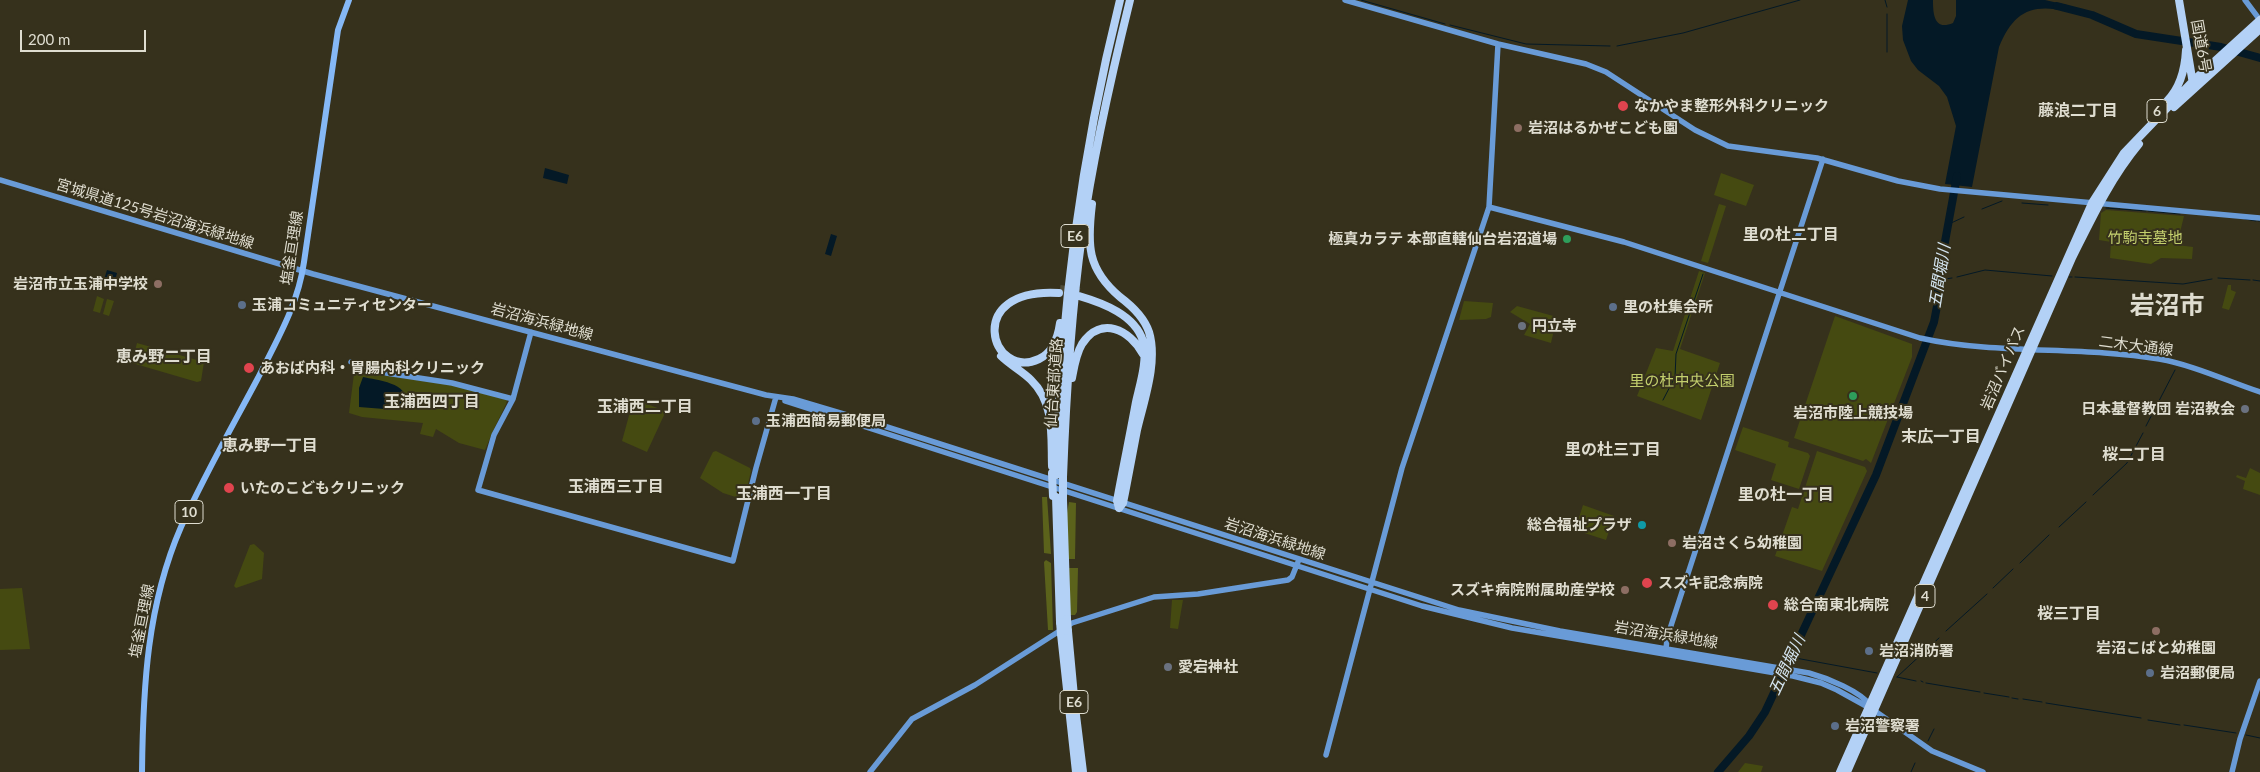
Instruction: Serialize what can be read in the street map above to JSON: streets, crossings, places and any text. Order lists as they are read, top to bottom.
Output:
{
  "streets": {
    "highway": [
      "国道6号",
      "6",
      "E6",
      "岩沼バイパス",
      "仙台東部道路",
      "4"
    ],
    "main road": ["塩釜亘理線", "10"],
    "street": ["宮城県道125号岩沼海浜緑地線", "岩沼海浜緑地線", "二木大通線"]
  },
  "crossings": [
    ["国道6号", "6"],
    ["国道6号", "岩沼バイパス"],
    ["6", "岩沼バイパス"],
    ["宮城県道125号岩沼海浜緑地線", "塩釜亘理線"],
    ["宮城県道125号岩沼海浜緑地線", "岩沼海浜緑地線"],
    ["塩釜亘理線", "岩沼海浜緑地線"],
    ["岩沼海浜緑地線", "岩沼バイパス"],
    ["二木大通線", "岩沼バイパス"]
  ],
  "districts": [
    "藤浪二丁目",
    "里の杜二丁目",
    "岩沼市",
    "恵み野二丁目",
    "玉浦西四丁目",
    "玉浦西二丁目",
    "末広一丁目",
    "恵み野一丁目",
    "里の杜三丁目",
    "桜二丁目",
    "玉浦西三丁目",
    "玉浦西一丁目",
    "里の杜一丁目",
    "桜三丁目"
  ],
  "water": ["五間堀川"],
  "parks": ["竹駒寺墓地", "里の杜中央公園"],
  "places": [
    "なかやま整形外科クリニック",
    "岩沼はるかぜこども園",
    "極真カラテ 本部直轄仙台岩沼道場",
    "岩沼市立玉浦中学校",
    "玉浦コミュニティセンター",
    "里の杜集会所",
    "円立寺",
    "あおば内科・胃腸内科クリニック",
    "岩沼市陸上競技場",
    "日本基督教団 岩沼教会",
    "玉浦西簡易郵便局",
    "いたのこどもクリニック",
    "総合福祉プラザ",
    "岩沼さくら幼稚園",
    "スズキ記念病院",
    "スズキ病院附属助産学校",
    "総合南東北病院",
    "岩沼こばと幼稚園",
    "岩沼消防署",
    "愛宕神社",
    "岩沼郵便局",
    "岩沼警察署"
  ],
  "scale_bar": "200 m"
}
